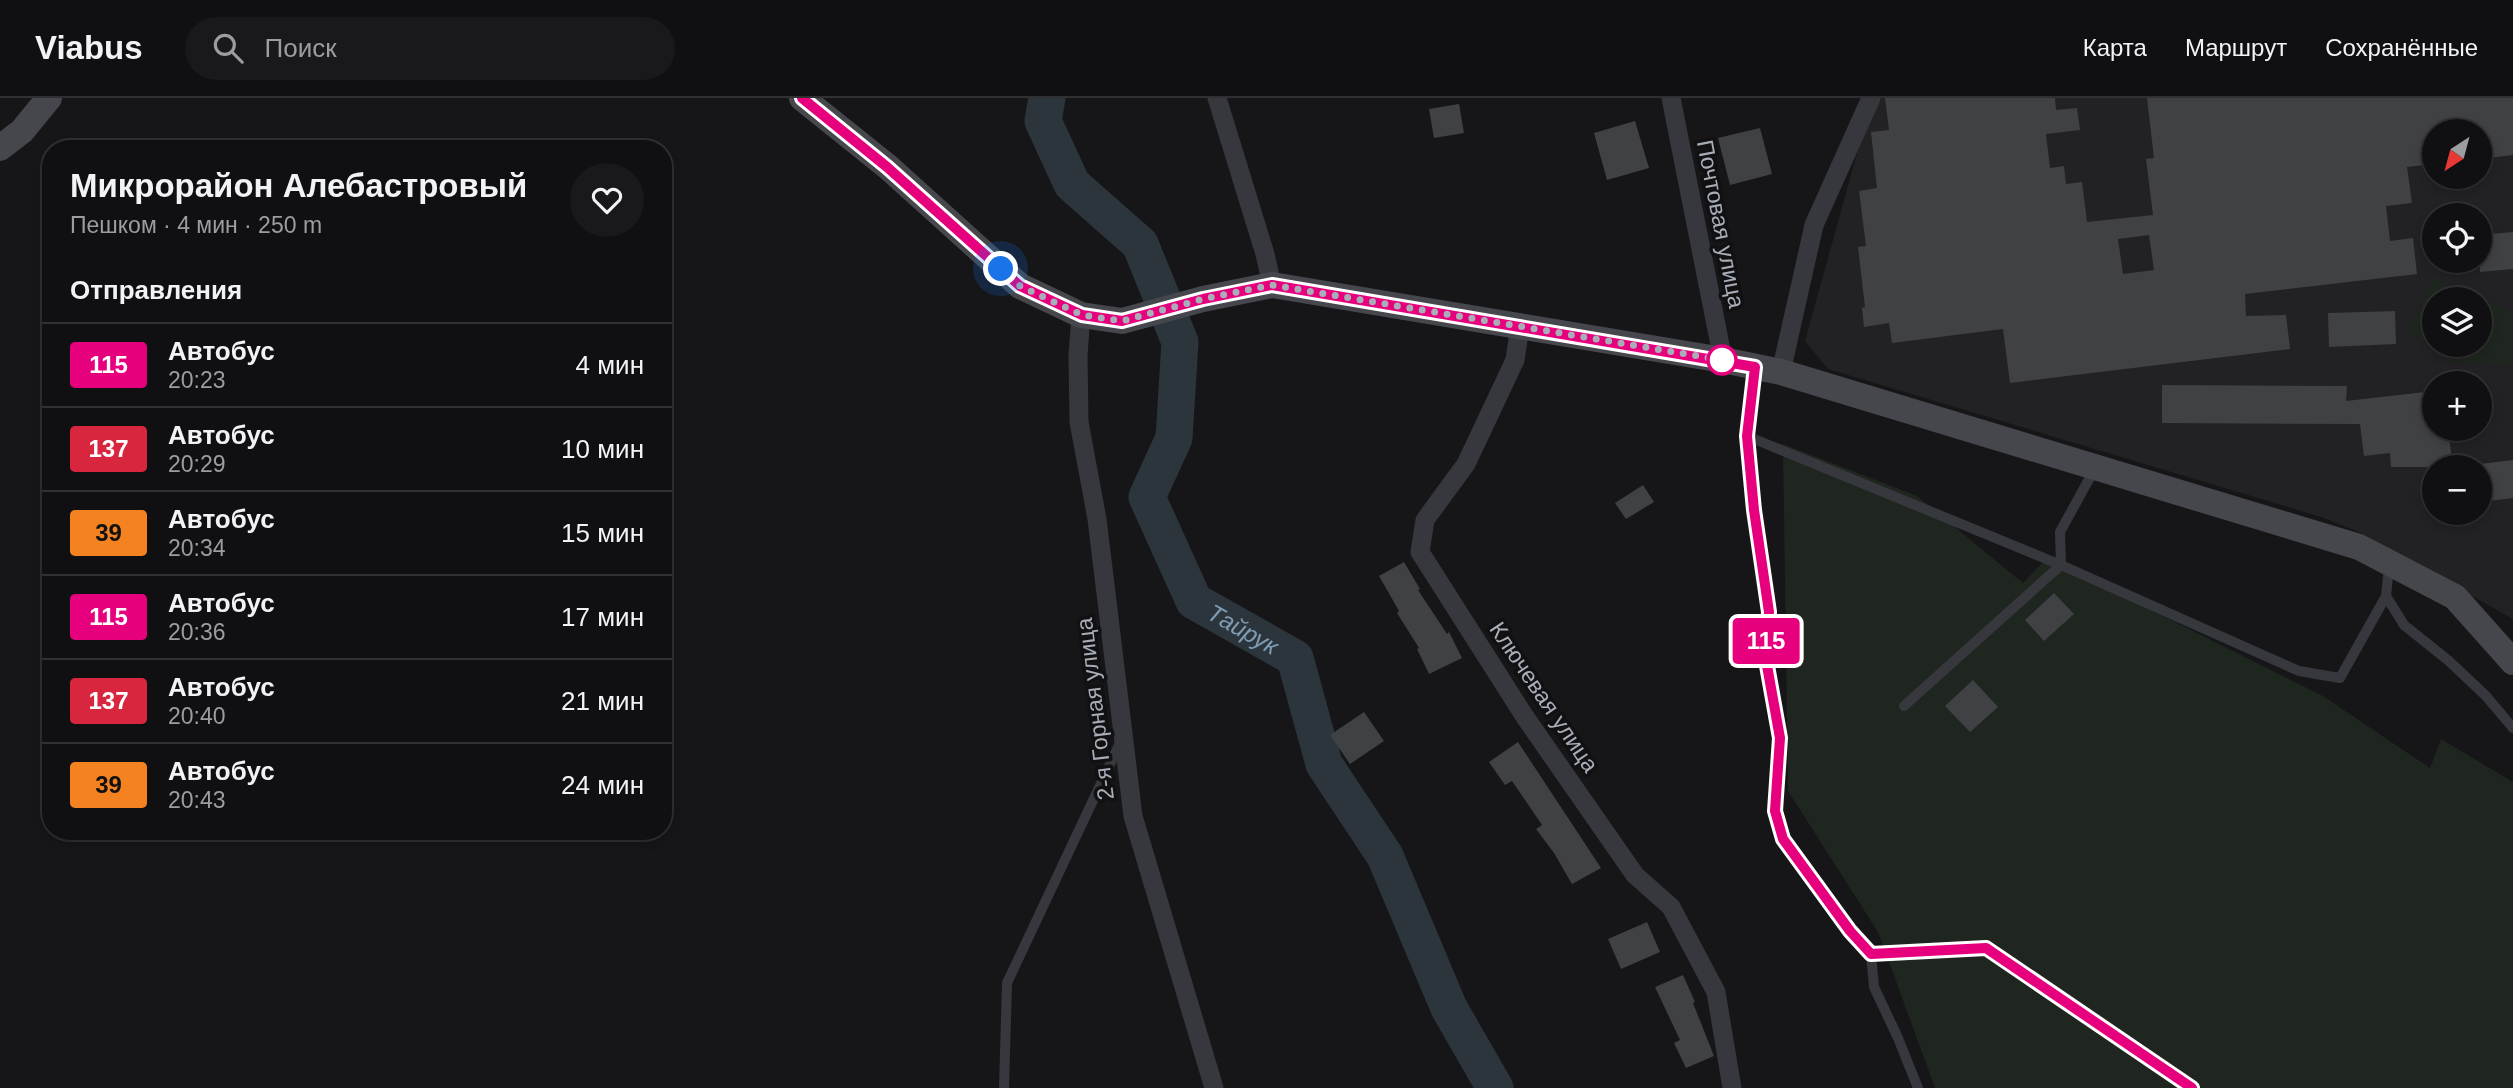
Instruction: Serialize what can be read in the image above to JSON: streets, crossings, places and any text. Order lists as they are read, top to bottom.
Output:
{
  "streets": {
    "street": ["Почтовая улица", "Ключевая улица", "2-я Горная улица"]
  },
  "water": ["Тайрук"],
  "lines": ["bus line 115"],
  "north": "bottom left",
  "page": {
    "header": "Viabus",
    "search": "Поиск",
    "nav": ["Карта", "Маршрут", "Сохранённые"],
    "on_map": "115",
    "map_buttons": ["+", "−"],
    "heading": [
      ["Микрорайон Алебастровый", "Пешком · 4 мин · 250 m"],
      "Отправления"
    ],
    "list": [
      {
        "mark": "115",
        "name": "Автобус",
        "note": "20:23",
        "value": "4 мин"
      },
      {
        "mark": "137",
        "name": "Автобус",
        "note": "20:29",
        "value": "10 мин"
      },
      {
        "mark": "39",
        "name": "Автобус",
        "note": "20:34",
        "value": "15 мин"
      },
      {
        "mark": "115",
        "name": "Автобус",
        "note": "20:36",
        "value": "17 мин"
      },
      {
        "mark": "137",
        "name": "Автобус",
        "note": "20:40",
        "value": "21 мин"
      },
      {
        "mark": "39",
        "name": "Автобус",
        "note": "20:43",
        "value": "24 мин"
      }
    ]
  }
}
